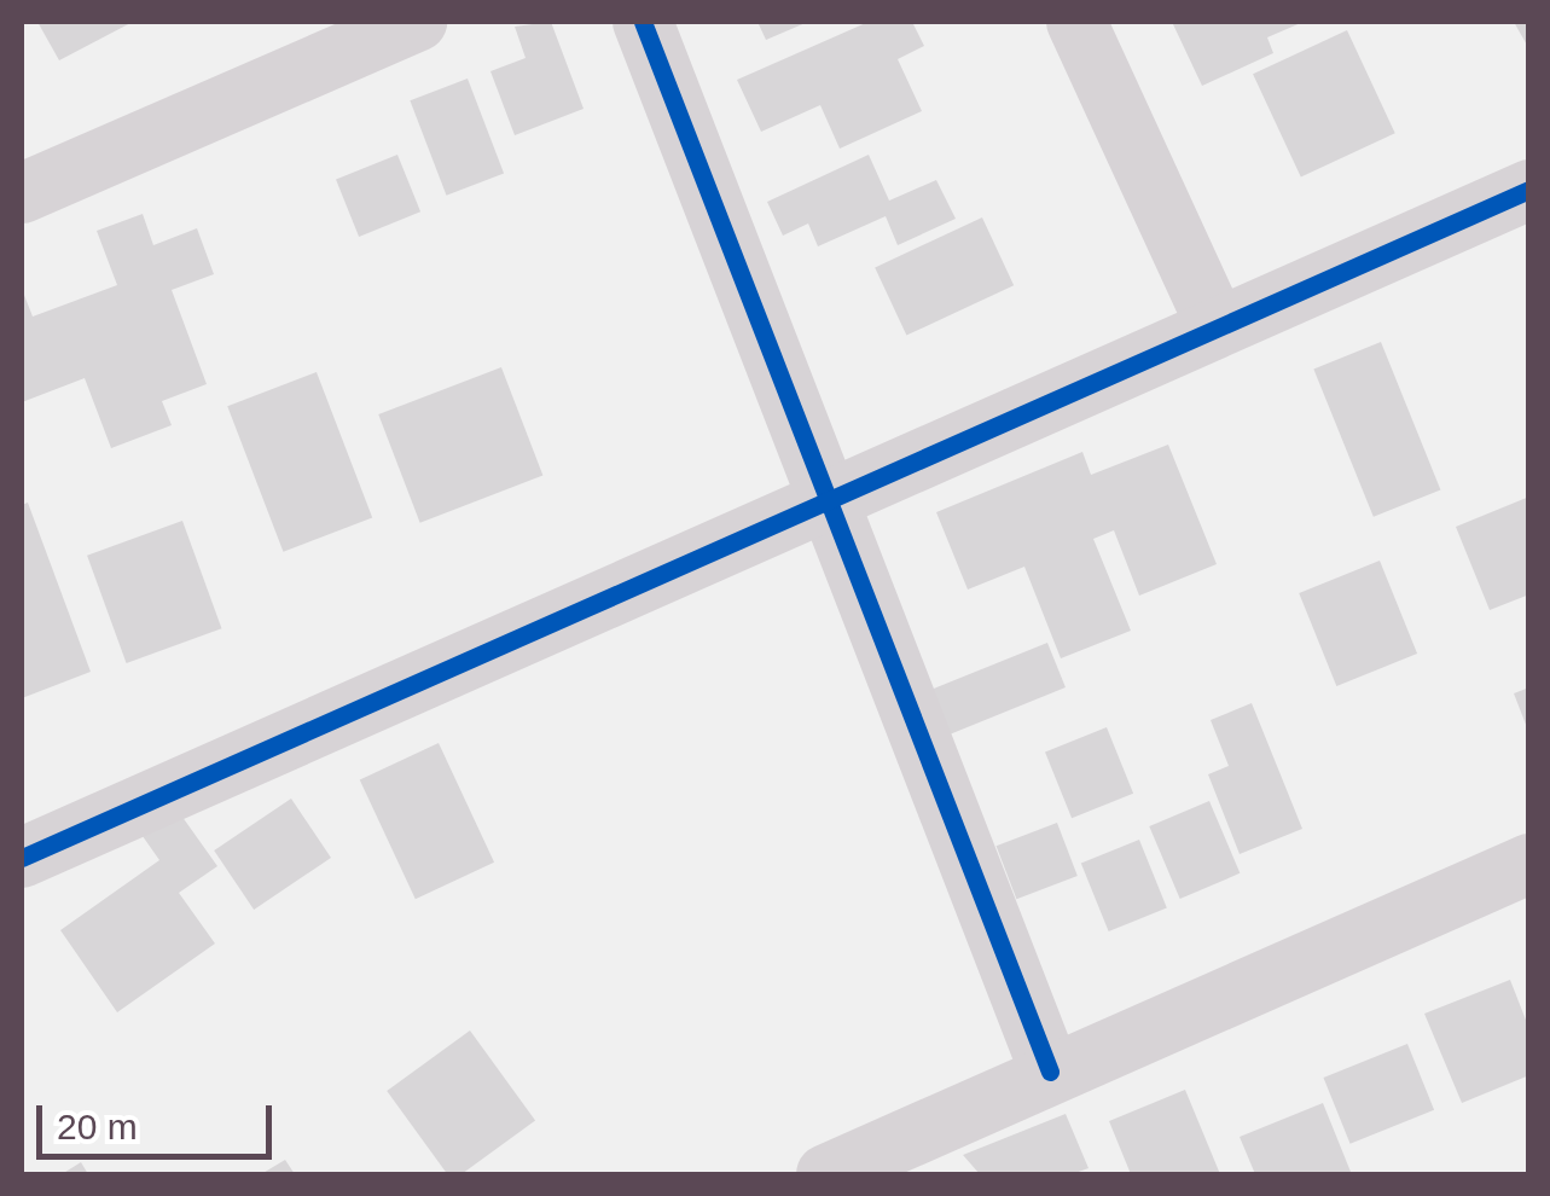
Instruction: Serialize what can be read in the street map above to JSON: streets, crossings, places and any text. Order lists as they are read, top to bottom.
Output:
{
  "scale_bar": "20 m"
}
